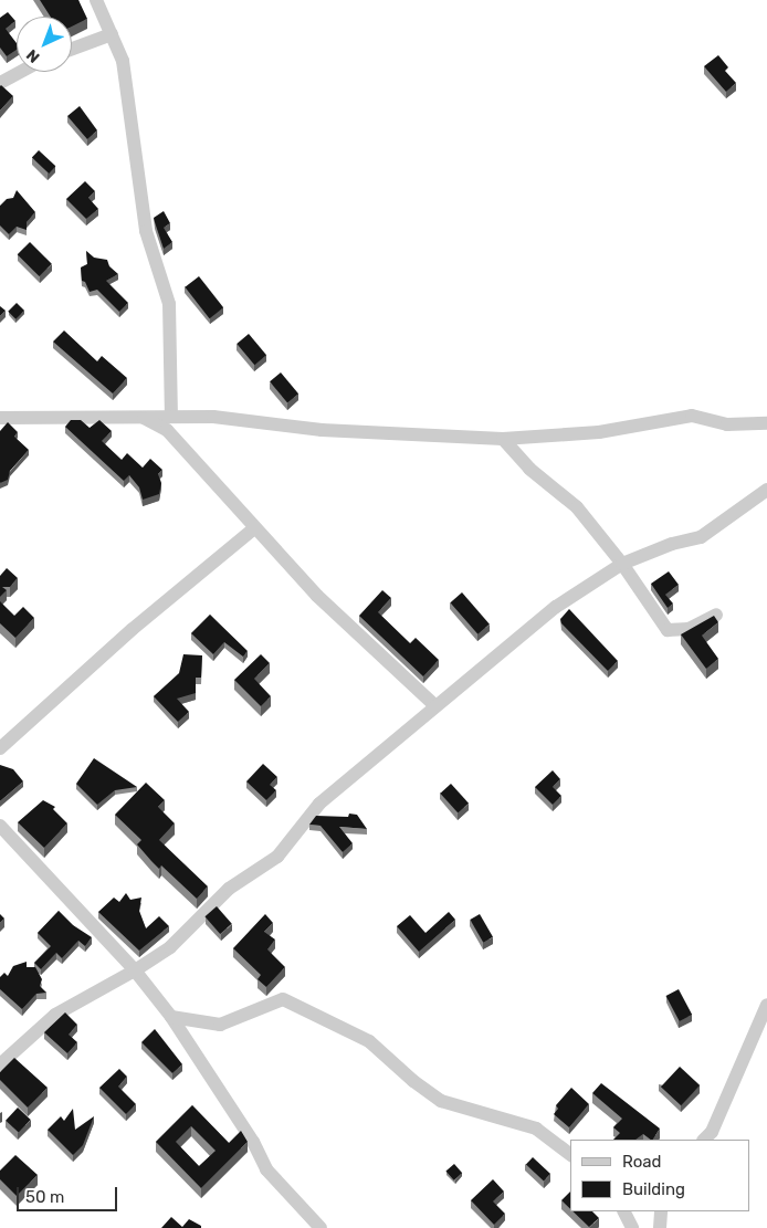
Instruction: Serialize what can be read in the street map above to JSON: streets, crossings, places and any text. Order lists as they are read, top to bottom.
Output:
{
  "legend": ["Road", "Building"],
  "scale_bar": "50 m",
  "north": "bottom left"
}
